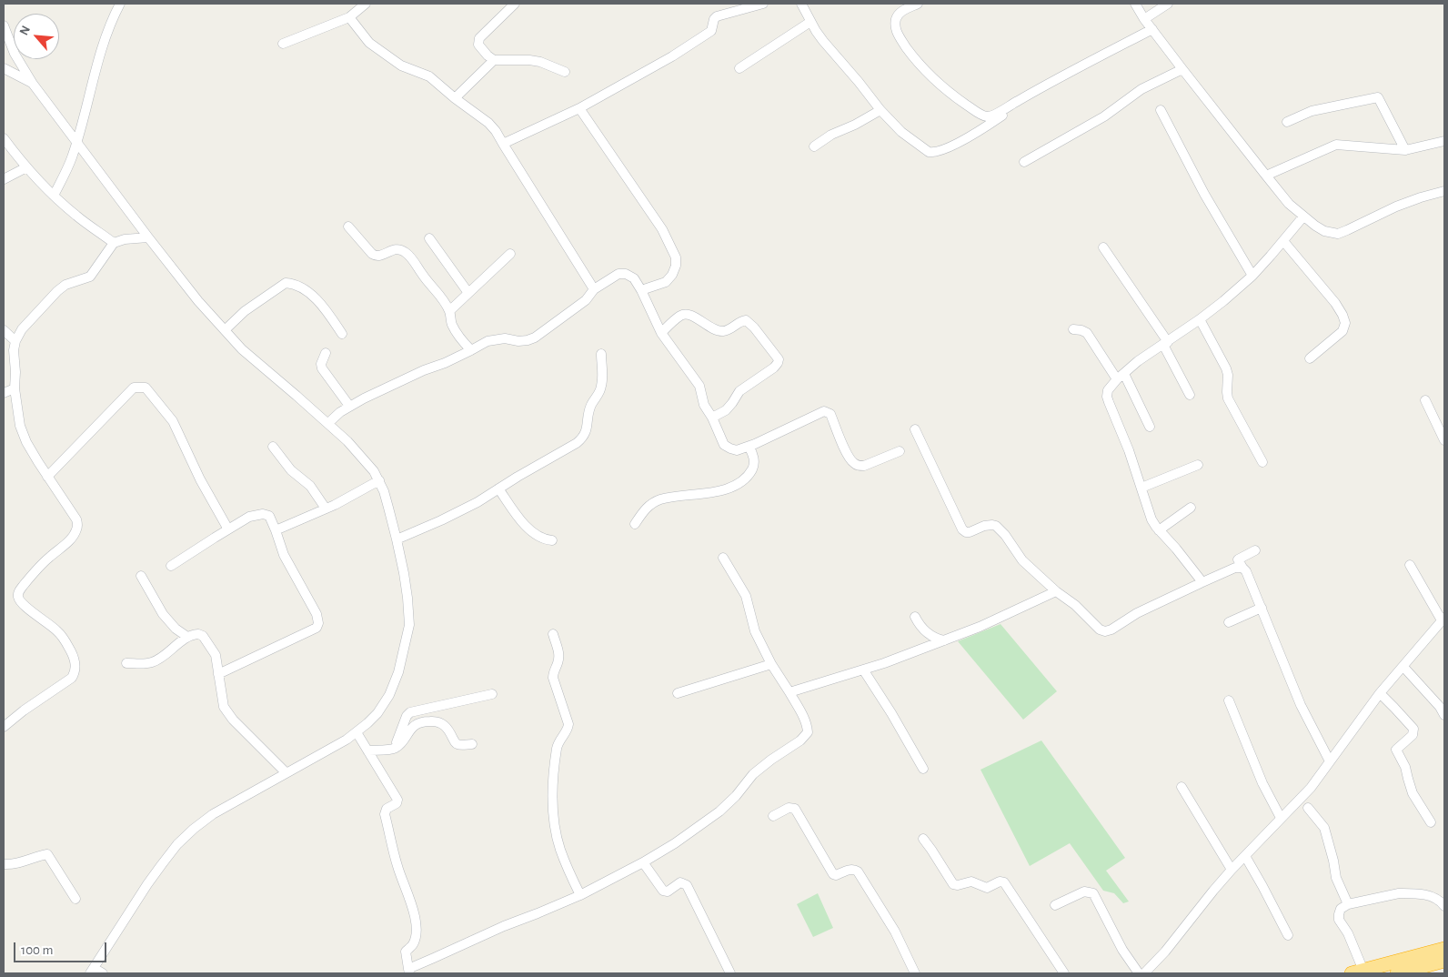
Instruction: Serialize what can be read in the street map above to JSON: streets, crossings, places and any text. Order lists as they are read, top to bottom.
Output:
{
  "scale_bar": "100 m",
  "north": "top left"
}
